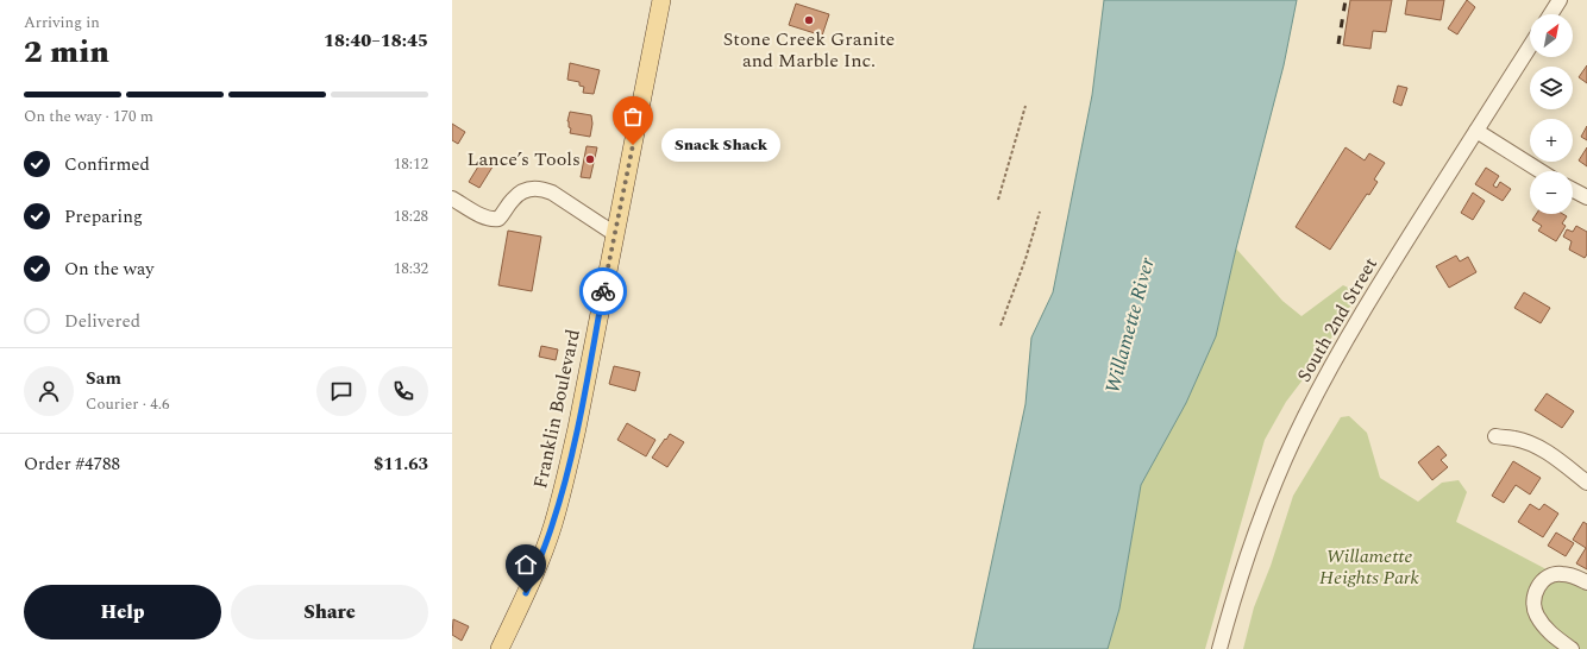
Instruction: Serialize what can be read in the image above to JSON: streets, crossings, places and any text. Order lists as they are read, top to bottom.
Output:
{
  "streets": {
    "main road": ["Franklin Boulevard"],
    "street": ["South 2nd Street"]
  },
  "water": ["Willamette River"],
  "parks": ["Willamette Heights Park"],
  "places": ["Stone Creek Granite and Marble Inc.", "Snack Shack", "Lance’s Tools"],
  "north": "top right",
  "page": {
    "heading": ["2 min", "Arriving in", "18:40–18:45"],
    "panel": [
      "Sam",
      "Courier · 4.6",
      "Order #4788",
      "$11.63"
    ],
    "map_buttons": ["+", "−"],
    "bar": "On the way · 170 m",
    "bubble": "Snack Shack",
    "list": [
      ["Confirmed", "18:12"],
      ["Preparing", "18:28"],
      ["On the way", "18:32"],
      "Delivered"
    ],
    "buttons": ["Help", "Share"]
  }
}
